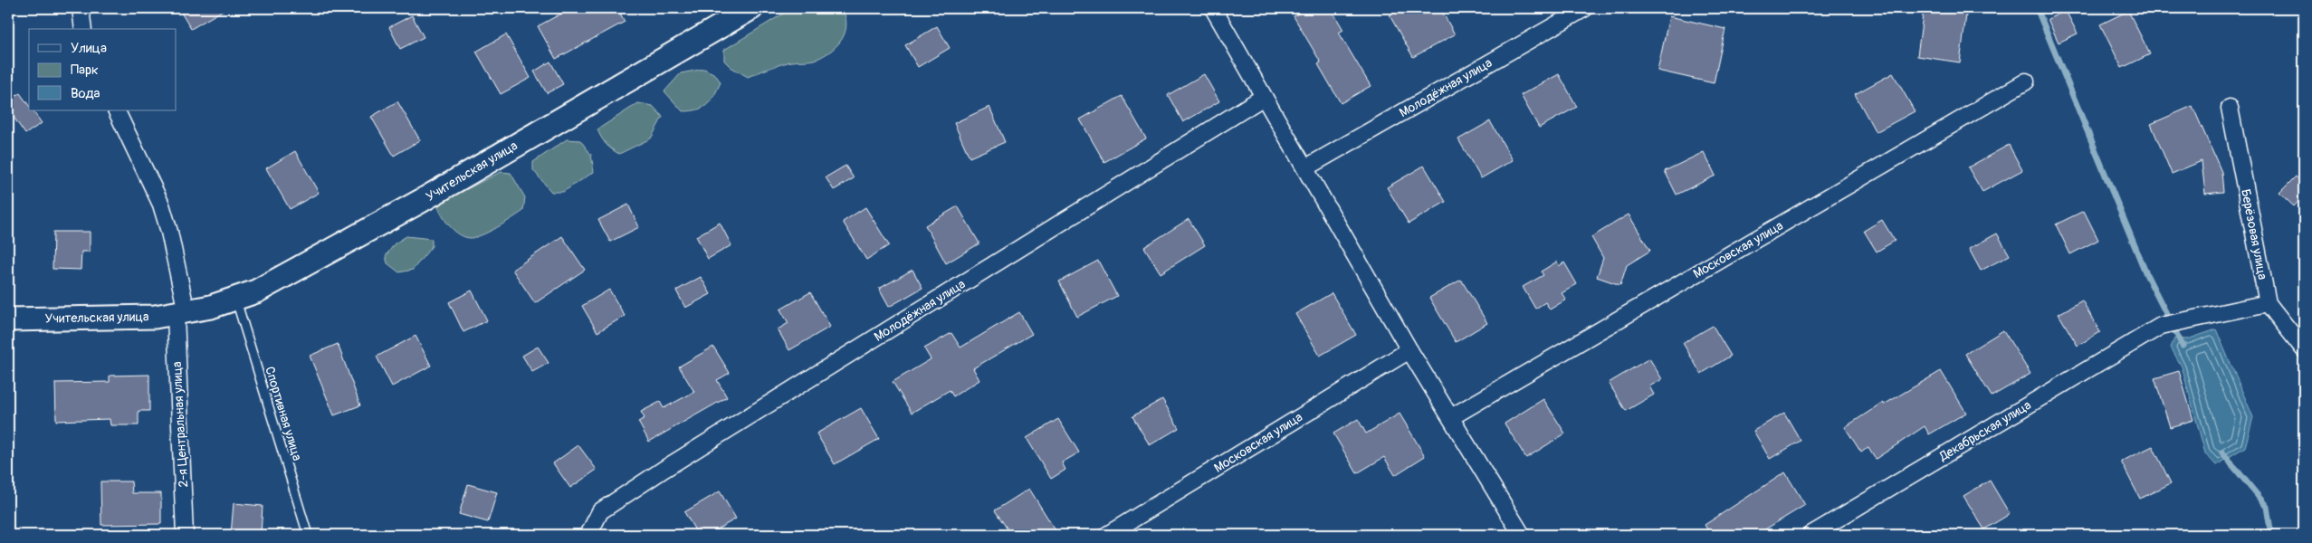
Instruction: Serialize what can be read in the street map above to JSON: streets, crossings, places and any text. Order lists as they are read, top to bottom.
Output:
{
  "streets": {
    "street": [
      "Молодёжная улица",
      "Учительская улица",
      "Берёзовая улица",
      "Московская улица",
      "2-я Центральная улица",
      "Декабрьская улица"
    ],
    "lane": ["Спортивная улица"]
  },
  "crossings": [
    ["Учительская улица", "Спортивная улица"],
    ["Учительская улица", "2-я Центральная улица"],
    ["Берёзовая улица", "Декабрьская улица"]
  ],
  "legend": ["Улица", "Парк", "Вода"]
}
